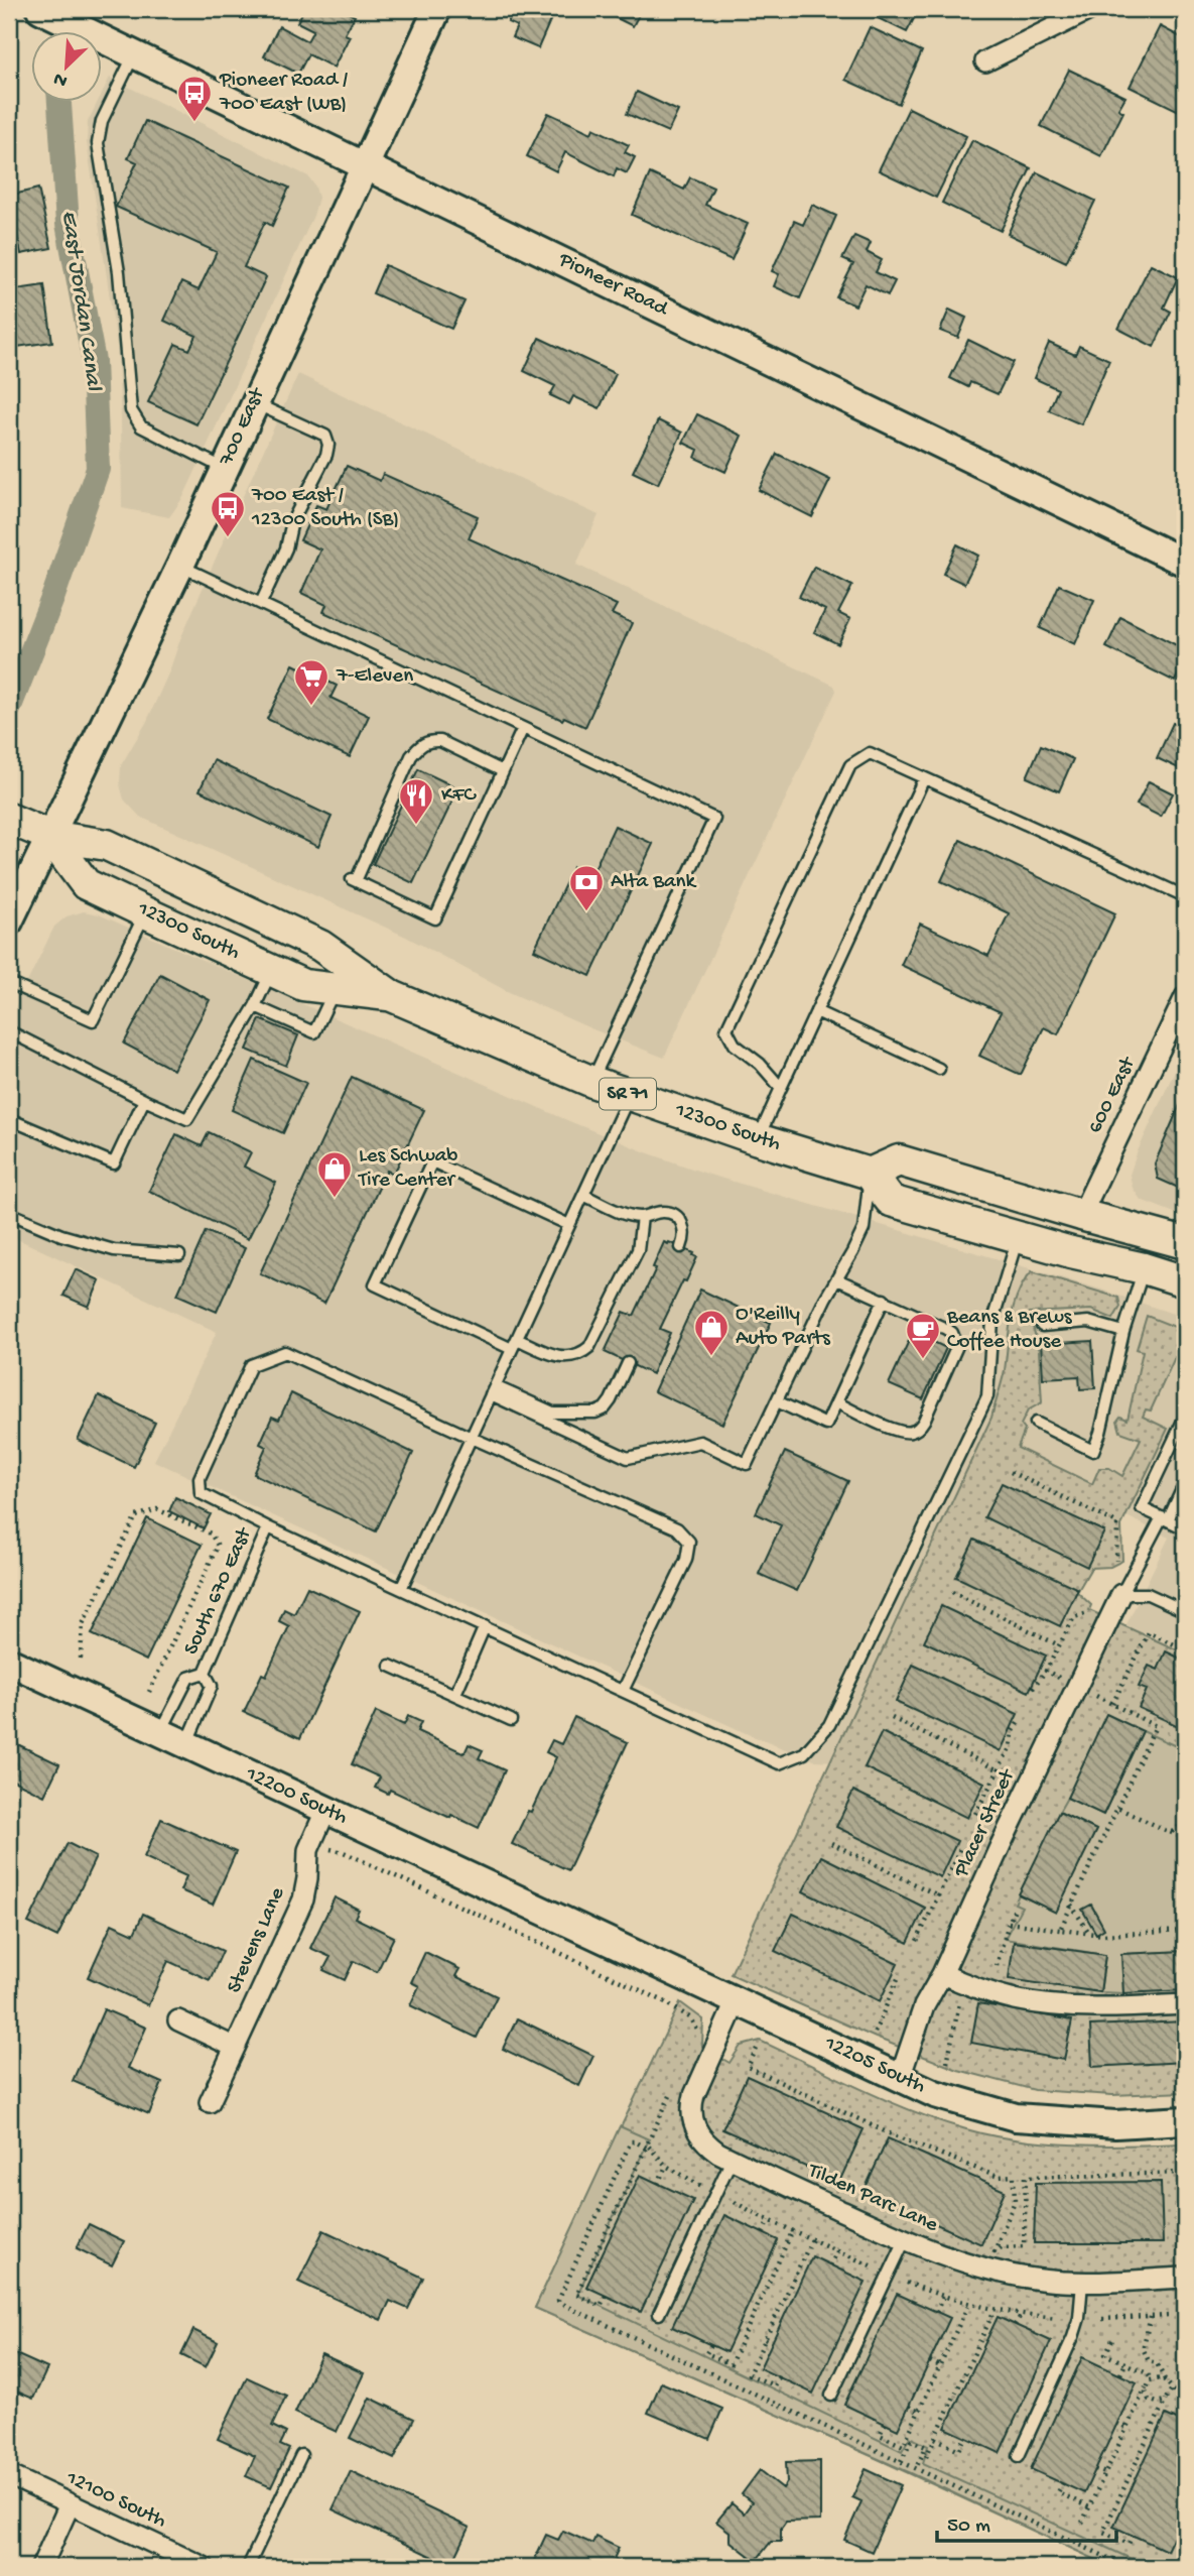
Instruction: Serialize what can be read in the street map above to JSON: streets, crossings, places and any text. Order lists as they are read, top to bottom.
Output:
{
  "streets": {
    "main road": ["12300 South", "SR 71"],
    "street": [
      "Pioneer Road",
      "700 East",
      "600 East",
      "12200 South",
      "Placer Street",
      "Stevens Lane",
      "12205 South",
      "Tilden Parc Lane",
      "12100 South"
    ],
    "lane": ["South 670 East"]
  },
  "crossings": [
    ["Pioneer Road", "700 East"],
    ["700 East", "12300 South"],
    ["South 670 East", "12200 South"],
    ["12200 South", "Stevens Lane"],
    ["12200 South", "12205 South"],
    ["Placer Street", "12205 South"],
    ["12205 South", "Tilden Parc Lane"]
  ],
  "water": ["East Jordan Canal"],
  "places": {
    "bus stop": ["Pioneer Road / 700 East (WB)", "700 East / 12300 South (SB)"],
    "supermarket": ["7-Eleven"],
    "restaurant": ["KFC"],
    "bank": ["Alta Bank"],
    "shop": ["Les Schwab Tire Center", "O'Reilly Auto Parts"],
    "cafe": ["Beans & Brews Coffee House"]
  },
  "scale_bar": "50 m",
  "north": "bottom left"
}
